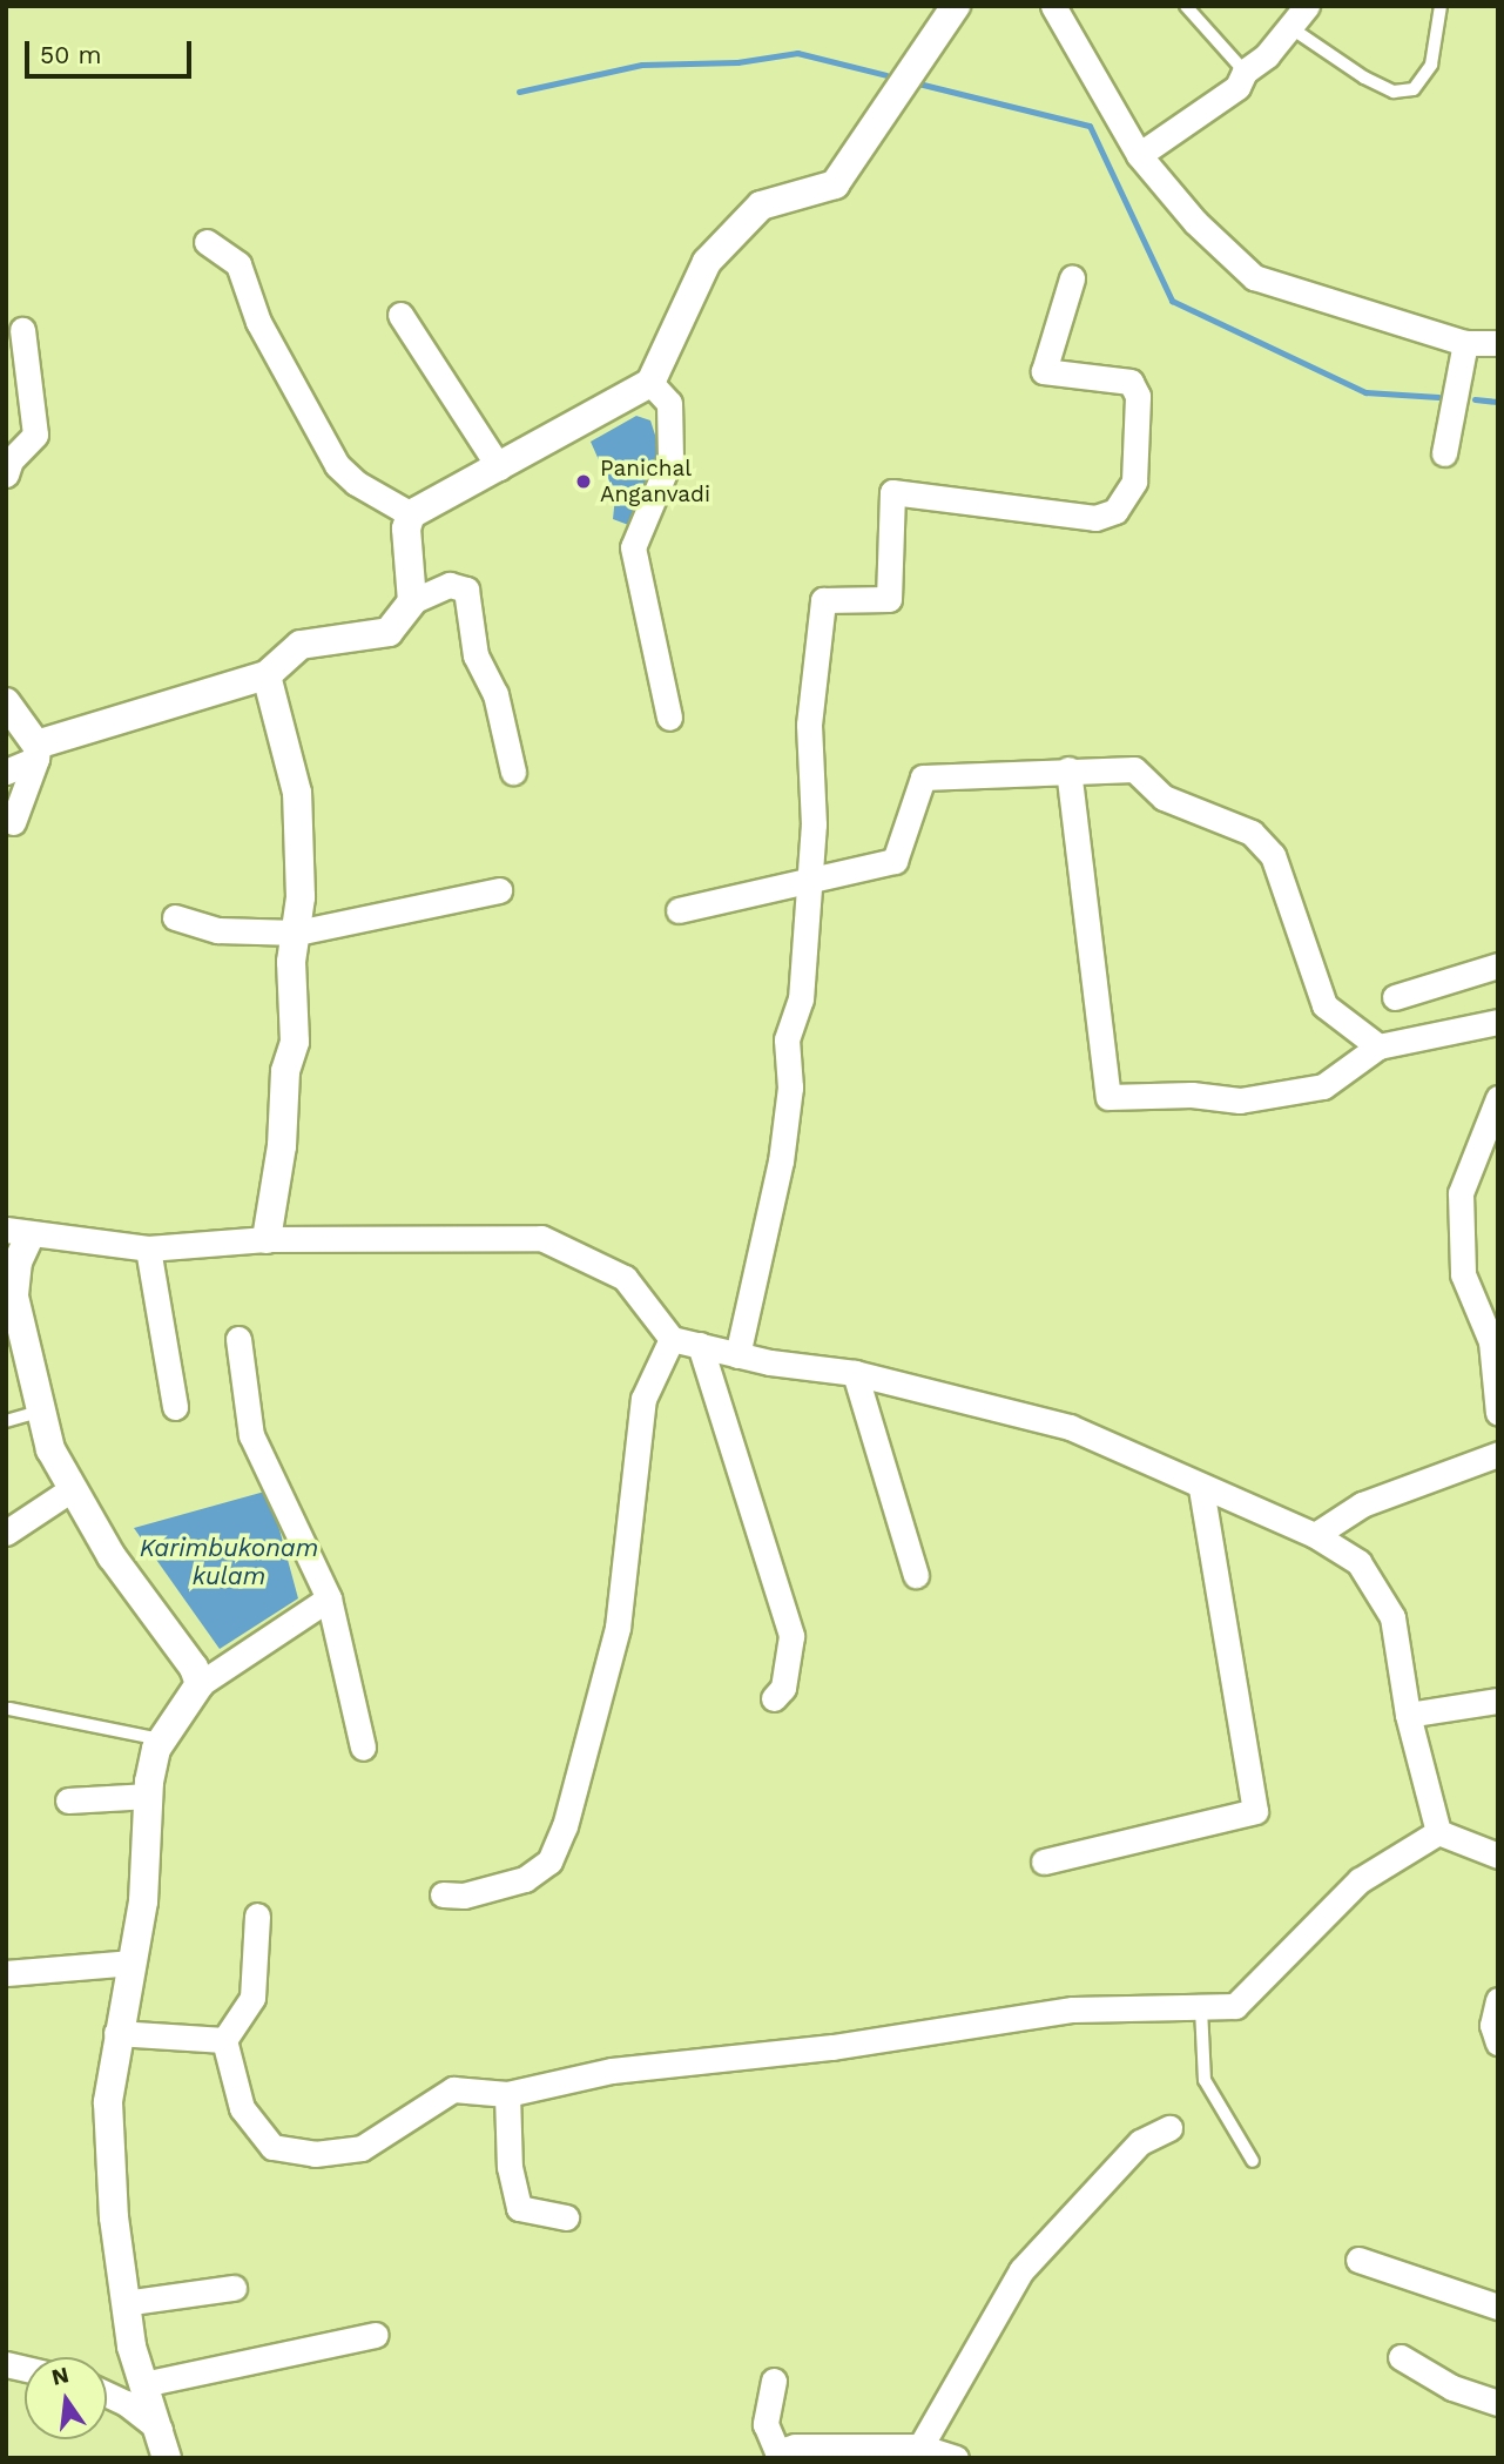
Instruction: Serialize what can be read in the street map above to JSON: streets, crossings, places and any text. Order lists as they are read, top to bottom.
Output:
{
  "water": ["Karimbukonam kulam"],
  "places": ["Panichal Anganvadi"],
  "scale_bar": "50 m",
  "north": "top"
}
